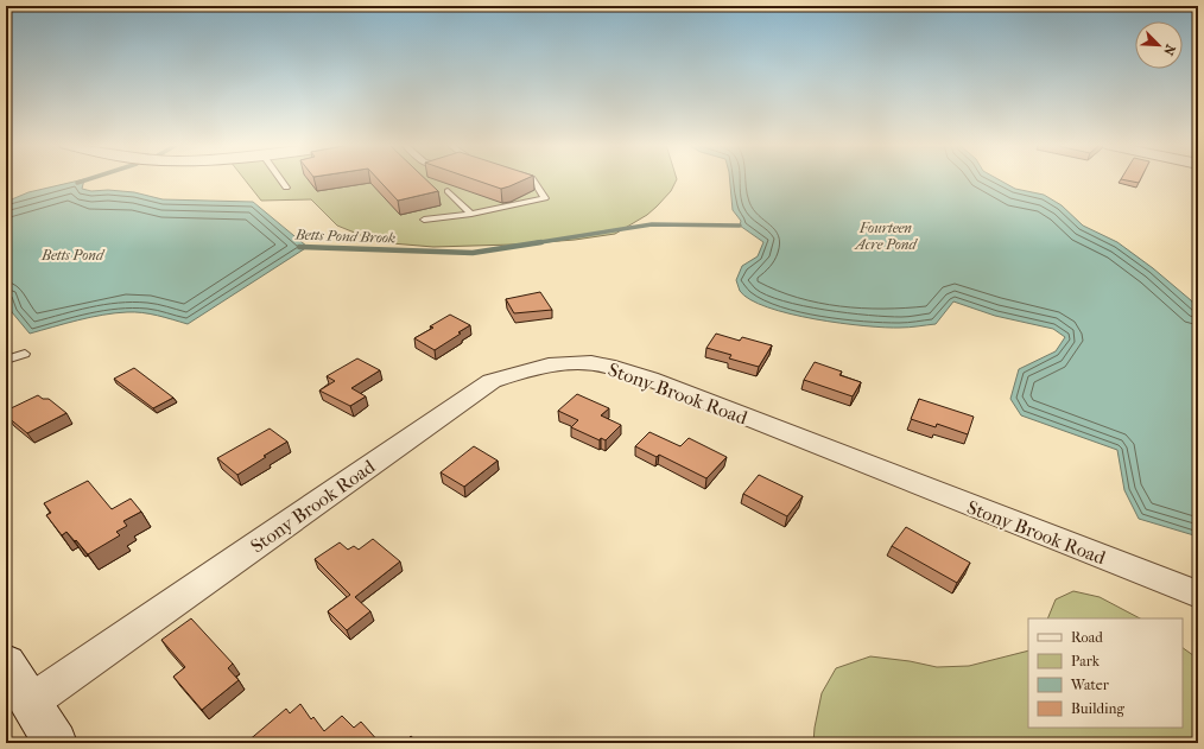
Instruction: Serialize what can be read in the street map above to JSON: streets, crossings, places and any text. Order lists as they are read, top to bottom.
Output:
{
  "streets": {
    "street": ["Stony Brook Road"]
  },
  "water": ["Fourteen Acre Pond", "Betts Pond Brook", "Betts Pond"],
  "legend": [
    "Road",
    "Park",
    "Water",
    "Building"
  ],
  "north": "bottom right"
}
